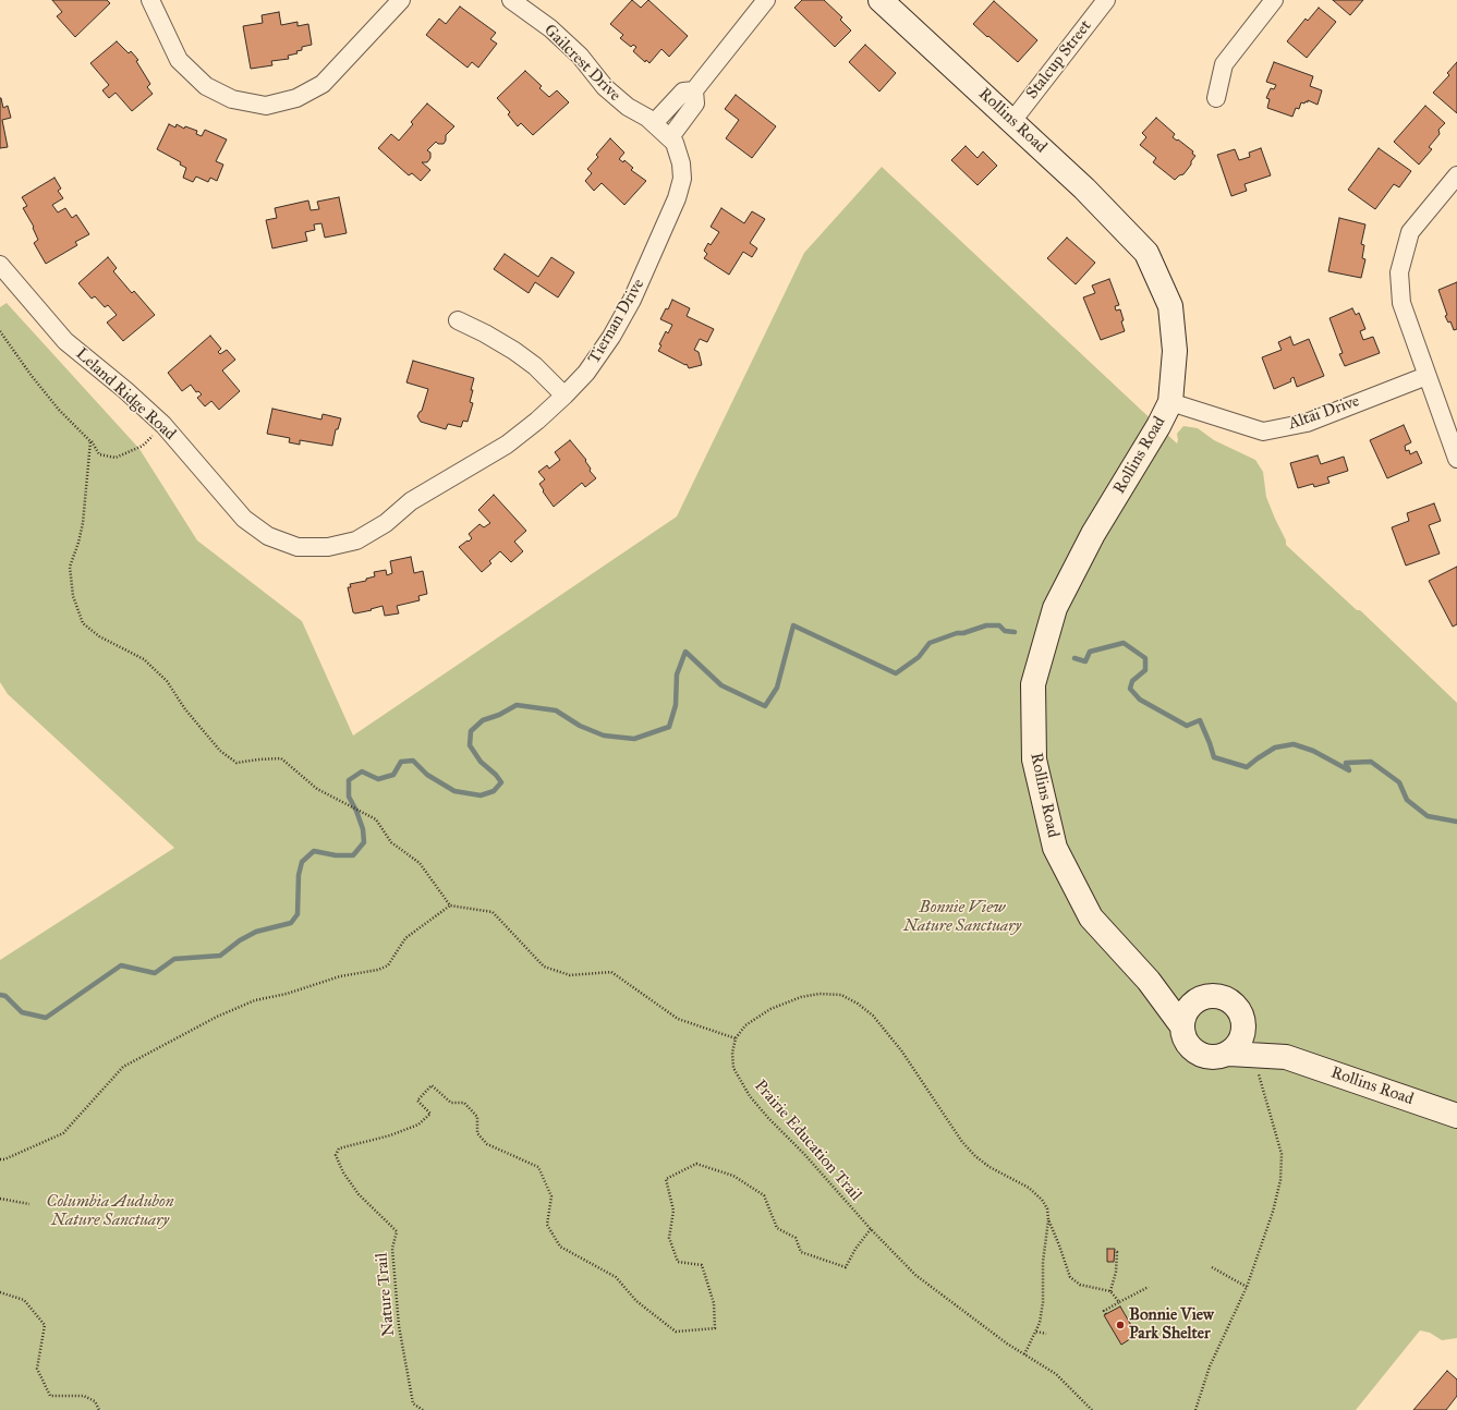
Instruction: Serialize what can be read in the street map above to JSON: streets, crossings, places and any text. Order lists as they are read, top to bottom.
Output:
{
  "streets": {
    "street": [
      "Stalcup Street",
      "Gailcrest Drive",
      "Rollins Road",
      "Tiernan Drive",
      "Leland Ridge Road",
      "Altai Drive"
    ],
    "path": ["Prairie Education Trail", "Nature Trail"]
  },
  "crossings": [
    ["Stalcup Street", "Rollins Road"],
    ["Gailcrest Drive", "Tiernan Drive"],
    ["Rollins Road", "Altai Drive"],
    ["Tiernan Drive", "Leland Ridge Road"],
    ["Prairie Education Trail", "Nature Trail"]
  ],
  "parks": ["Bonnie View Nature Sanctuary", "Columbia Audubon Nature Sanctuary"],
  "places": ["Bonnie View Park Shelter"]
}
